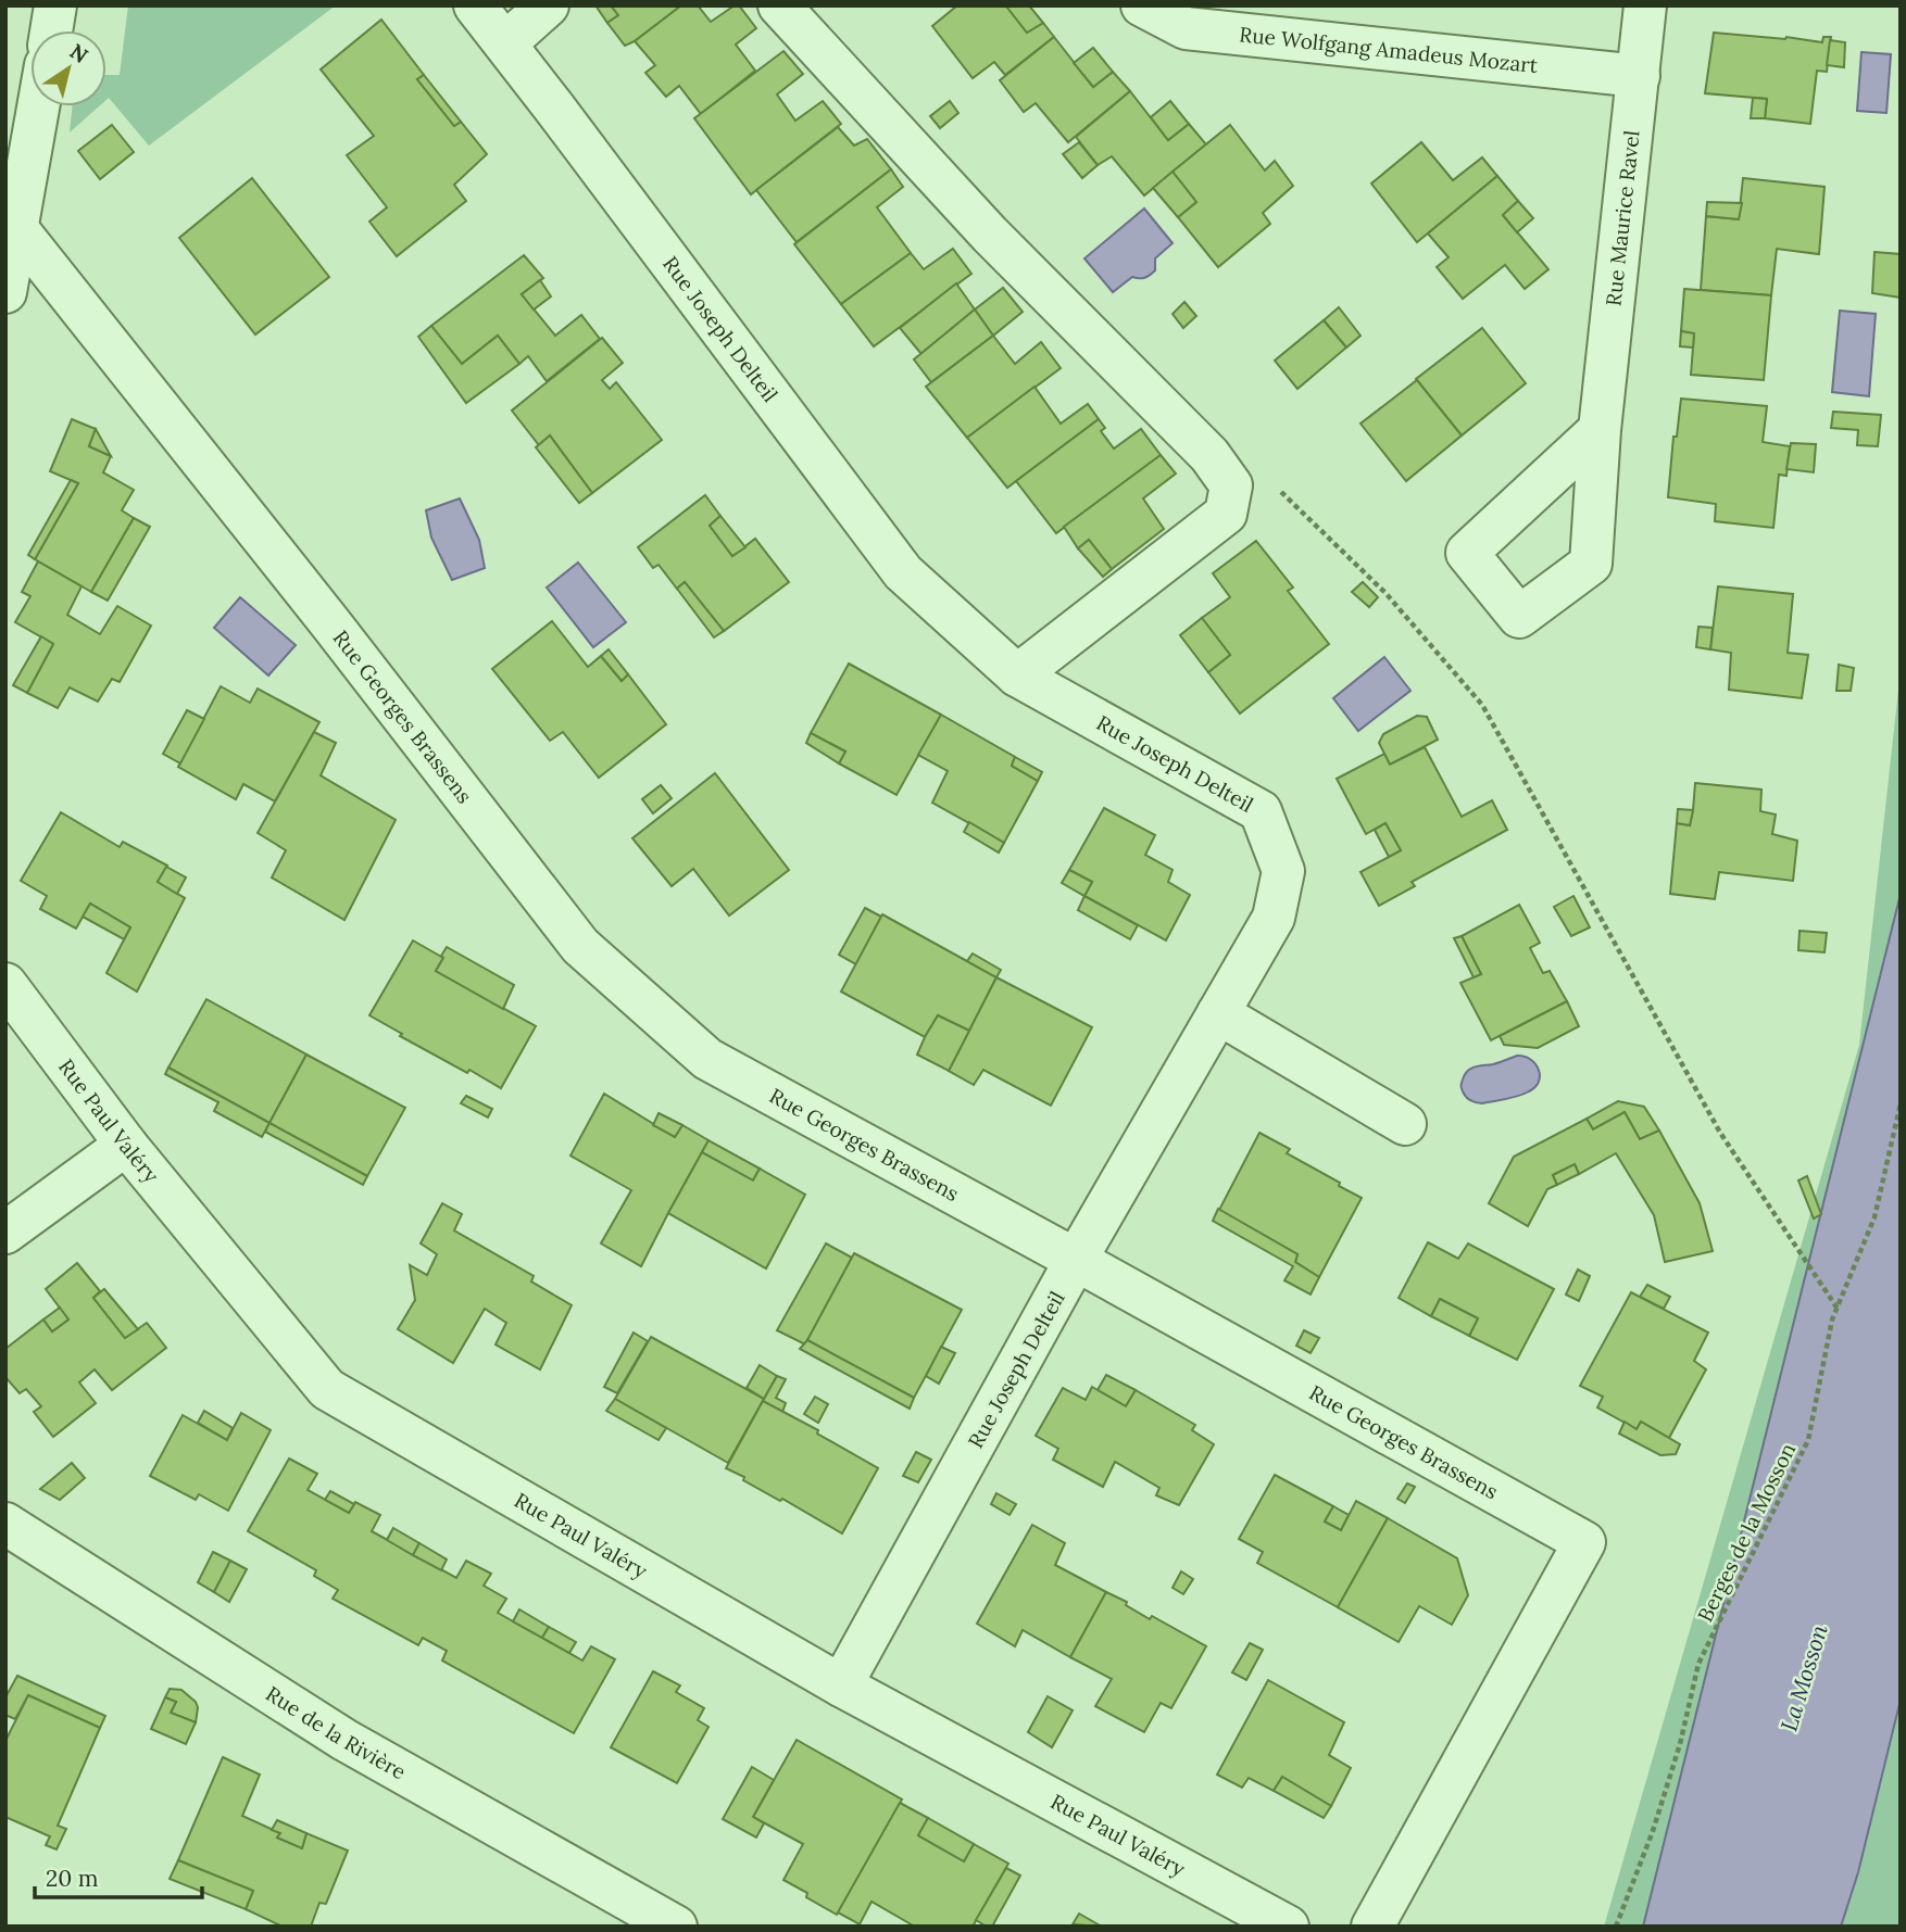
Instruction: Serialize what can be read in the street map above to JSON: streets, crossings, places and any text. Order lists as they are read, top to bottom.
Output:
{
  "streets": {
    "street": [
      "Rue Wolfgang Amadeus Mozart",
      "Rue Maurice Ravel",
      "Rue Joseph Delteil",
      "Rue Georges Brassens",
      "Rue Paul Valéry",
      "Rue de la Rivière"
    ],
    "path": ["Berges de la Mosson"]
  },
  "crossings": [
    ["Rue Wolfgang Amadeus Mozart", "Rue Maurice Ravel"],
    ["Rue Joseph Delteil", "Rue Georges Brassens"],
    ["Rue Joseph Delteil", "Rue Paul Valéry"]
  ],
  "water": ["La Mosson"],
  "scale_bar": "20 m",
  "north": "top right"
}
